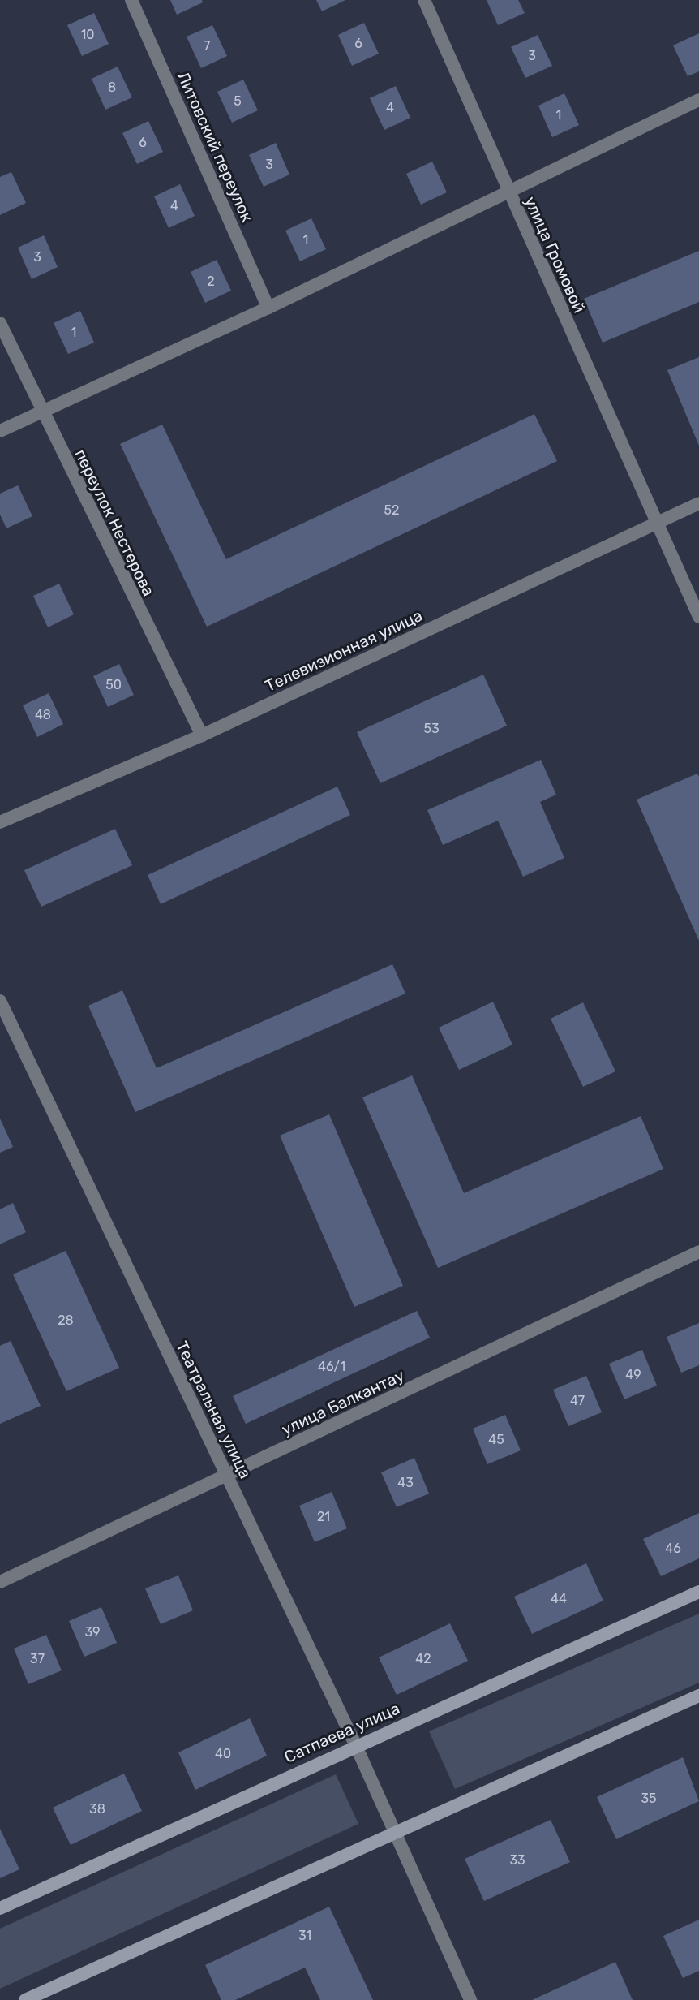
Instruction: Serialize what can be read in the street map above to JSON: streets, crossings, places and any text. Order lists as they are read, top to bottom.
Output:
{
  "streets": {
    "main road": ["Сатпаева улица"],
    "street": [
      "Литовский переулок",
      "улица Громовой",
      "переулок Нестерова",
      "Телевизионная улица",
      "улица Балкантау",
      "Театральная улица"
    ]
  },
  "crossings": [
    ["улица Громовой", "Телевизионная улица"],
    ["переулок Нестерова", "Телевизионная улица"],
    ["улица Балкантау", "Театральная улица"],
    ["Театральная улица", "Сатпаева улица"]
  ],
  "house_numbers": [
    "10",
    "6",
    "7",
    "3",
    "8",
    "5",
    "4",
    "1",
    "6",
    "3",
    "4",
    "1",
    "3",
    "2",
    "1",
    "52",
    "50",
    "48",
    "53",
    "28",
    "46/1",
    "49",
    "47",
    "45",
    "43",
    "21",
    "46",
    "44",
    "39",
    "37",
    "42",
    "40",
    "35",
    "38",
    "33",
    "31"
  ]
}
